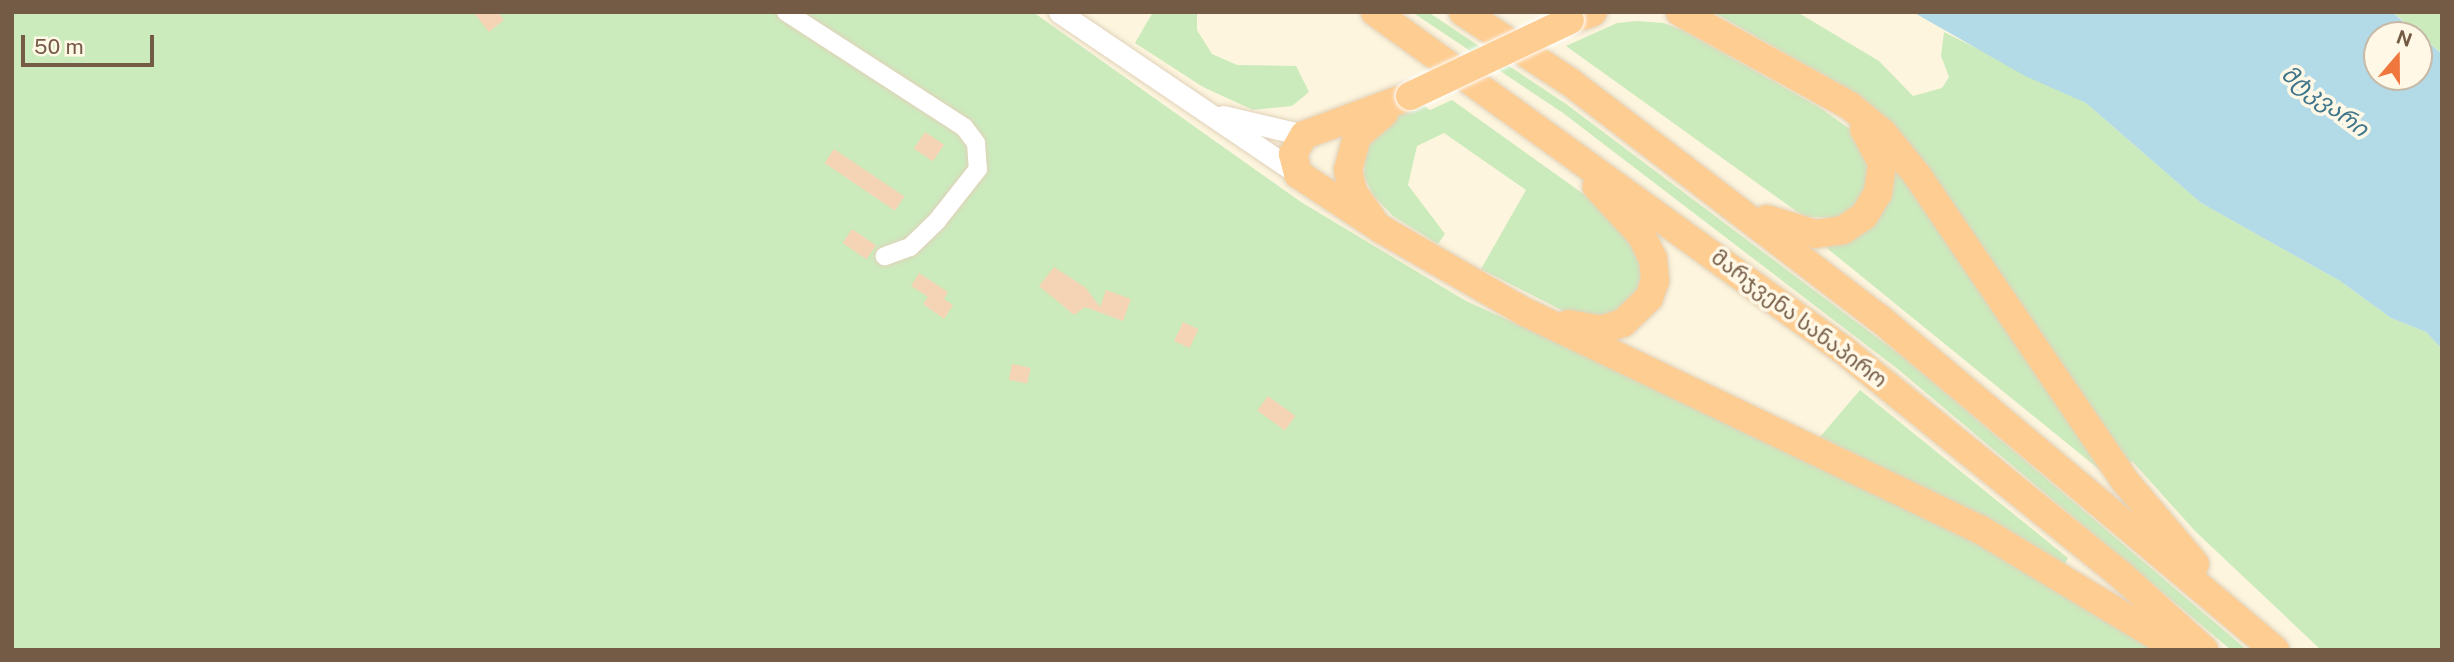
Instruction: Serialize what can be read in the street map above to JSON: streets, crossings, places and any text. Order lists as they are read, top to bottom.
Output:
{
  "streets": {
    "highway": ["მარჯვენა სანაპირო"]
  },
  "water": ["მტკვარი"],
  "scale_bar": "50 m",
  "north": "top"
}
